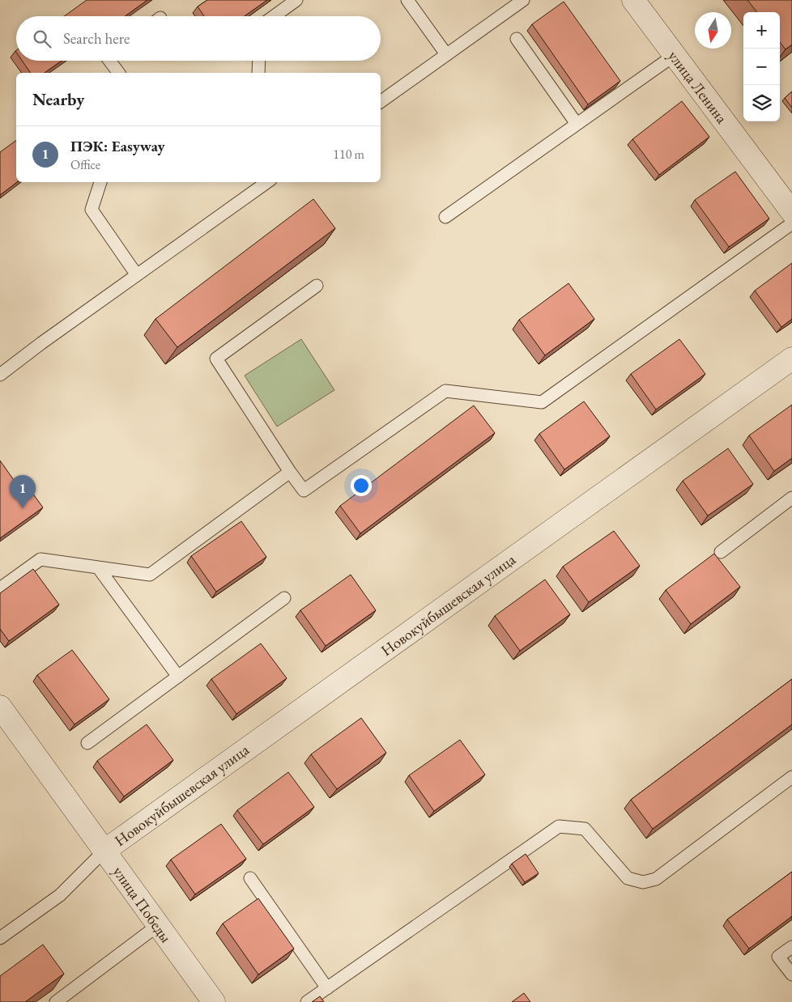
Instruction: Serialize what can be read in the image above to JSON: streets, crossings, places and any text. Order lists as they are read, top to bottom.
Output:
{
  "streets": {
    "street": ["улица Ленина", "Новокуйбышевская улица", "улица Победы"]
  },
  "crossings": [
    ["Новокуйбышевская улица", "улица Победы"]
  ],
  "north": "bottom",
  "page": {
    "map_buttons": ["+", "−"],
    "search": "Search here",
    "heading": "Nearby",
    "list": [
      {
        "mark": "1",
        "name": "ПЭК: Easyway",
        "note": "Office",
        "value": "110 m"
      }
    ],
    "pins": "1"
  }
}
